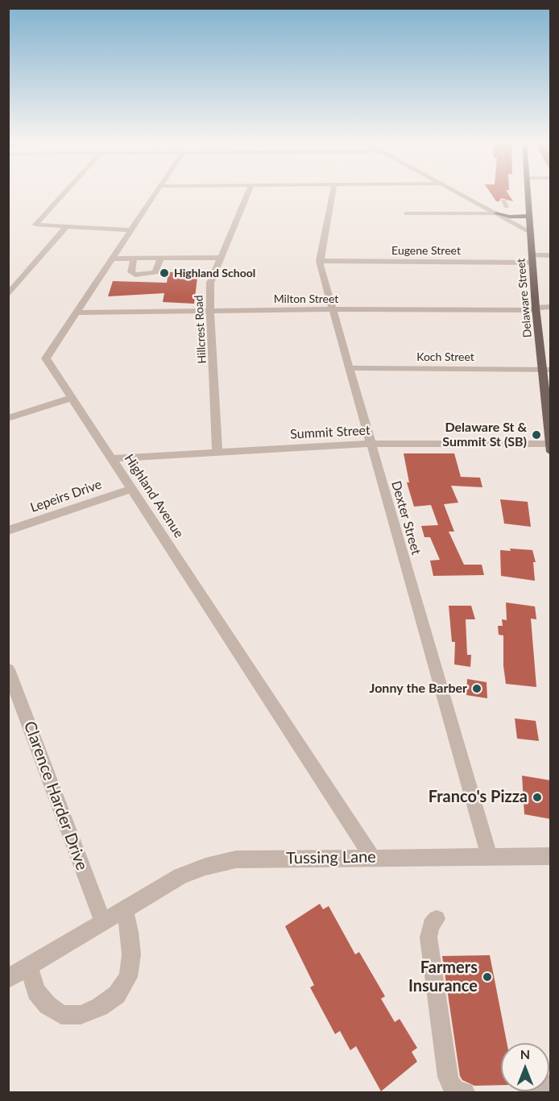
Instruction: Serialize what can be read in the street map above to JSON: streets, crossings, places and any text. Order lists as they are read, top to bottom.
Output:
{
  "streets": {
    "main road": ["Delaware Street"],
    "street": [
      "Eugene Street",
      "Milton Street",
      "Hillcrest Road",
      "Koch Street",
      "Summit Street",
      "Lepeirs Drive",
      "Highland Avenue",
      "Dexter Street",
      "Clarence Harder Drive",
      "Tussing Lane"
    ]
  },
  "crossings": [
    ["Eugene Street", "Delaware Street"],
    ["Eugene Street", "Dexter Street"],
    ["Delaware Street", "Milton Street"],
    ["Delaware Street", "Koch Street"],
    ["Delaware Street", "Summit Street"],
    ["Milton Street", "Hillcrest Road"],
    ["Milton Street", "Highland Avenue"],
    ["Milton Street", "Dexter Street"],
    ["Hillcrest Road", "Summit Street"],
    ["Koch Street", "Dexter Street"],
    ["Summit Street", "Highland Avenue"],
    ["Summit Street", "Dexter Street"],
    ["Lepeirs Drive", "Highland Avenue"],
    ["Highland Avenue", "Tussing Lane"],
    ["Dexter Street", "Tussing Lane"],
    ["Clarence Harder Drive", "Tussing Lane"]
  ],
  "places": [
    "Highland School",
    "Delaware St & Summit St (SB)",
    "Jonny the Barber",
    "Franco's Pizza",
    "Farmers Insurance"
  ],
  "north": "top"
}
